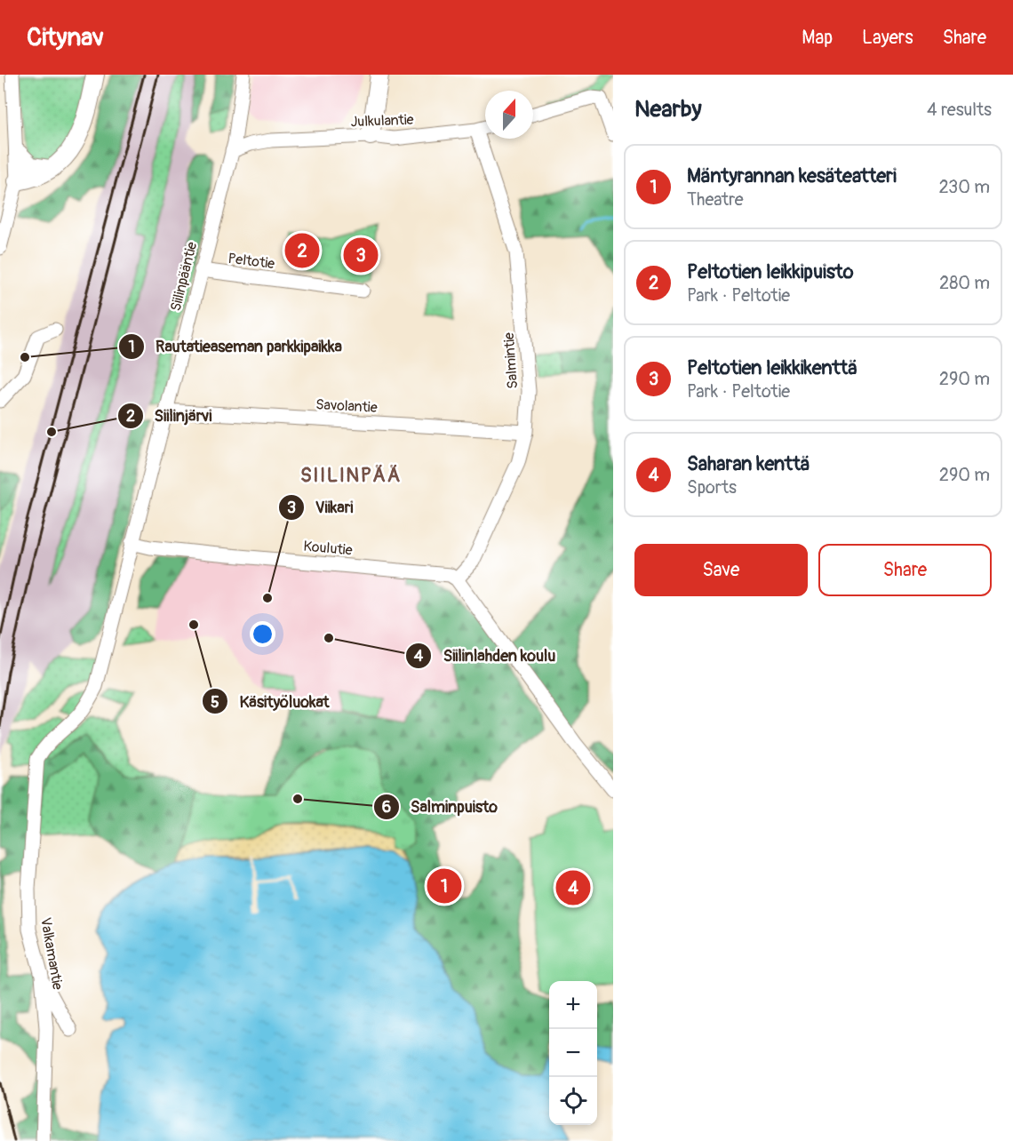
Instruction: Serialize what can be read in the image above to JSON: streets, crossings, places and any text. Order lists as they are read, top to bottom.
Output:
{
  "streets": {
    "street": [
      "Julkulantie",
      "Peltotie",
      "Siilinpääntie",
      "Salmintie",
      "Savolantie",
      "Koulutie",
      "Valkamantie"
    ]
  },
  "crossings": [
    ["Julkulantie", "Siilinpääntie"],
    ["Julkulantie", "Salmintie"],
    ["Peltotie", "Siilinpääntie"],
    ["Siilinpääntie", "Savolantie"],
    ["Siilinpääntie", "Koulutie"],
    ["Siilinpääntie", "Valkamantie"],
    ["Salmintie", "Savolantie"],
    ["Salmintie", "Koulutie"],
    ["Koulutie", "Valkamantie"]
  ],
  "districts": ["SIILINPÄÄ"],
  "places": [
    "Rautatieaseman parkkipaikka",
    "Siilinjärvi",
    "Viikari",
    "Käsityöluokat",
    "Siilinlahden koulu",
    "Salminpuisto"
  ],
  "north": "top",
  "page": {
    "header": "Citynav",
    "nav": ["Map", "Layers", "Share"],
    "heading": ["Nearby", "4 results"],
    "list": [
      {
        "mark": "1",
        "name": "Mäntyrannan kesäteatteri",
        "note": "Theatre",
        "value": "230 m"
      },
      {
        "mark": "2",
        "name": "Peltotien leikkipuisto",
        "note": "Park · Peltotie",
        "value": "280 m"
      },
      {
        "mark": "3",
        "name": "Peltotien leikkikenttä",
        "note": "Park · Peltotie",
        "value": "290 m"
      },
      {
        "mark": "4",
        "name": "Saharan kenttä",
        "note": "Sports",
        "value": "290 m"
      }
    ],
    "pins": [
      "2",
      "3",
      "1",
      "4"
    ],
    "buttons": ["Save", "Share"],
    "map_buttons": ["+", "−"]
  }
}
